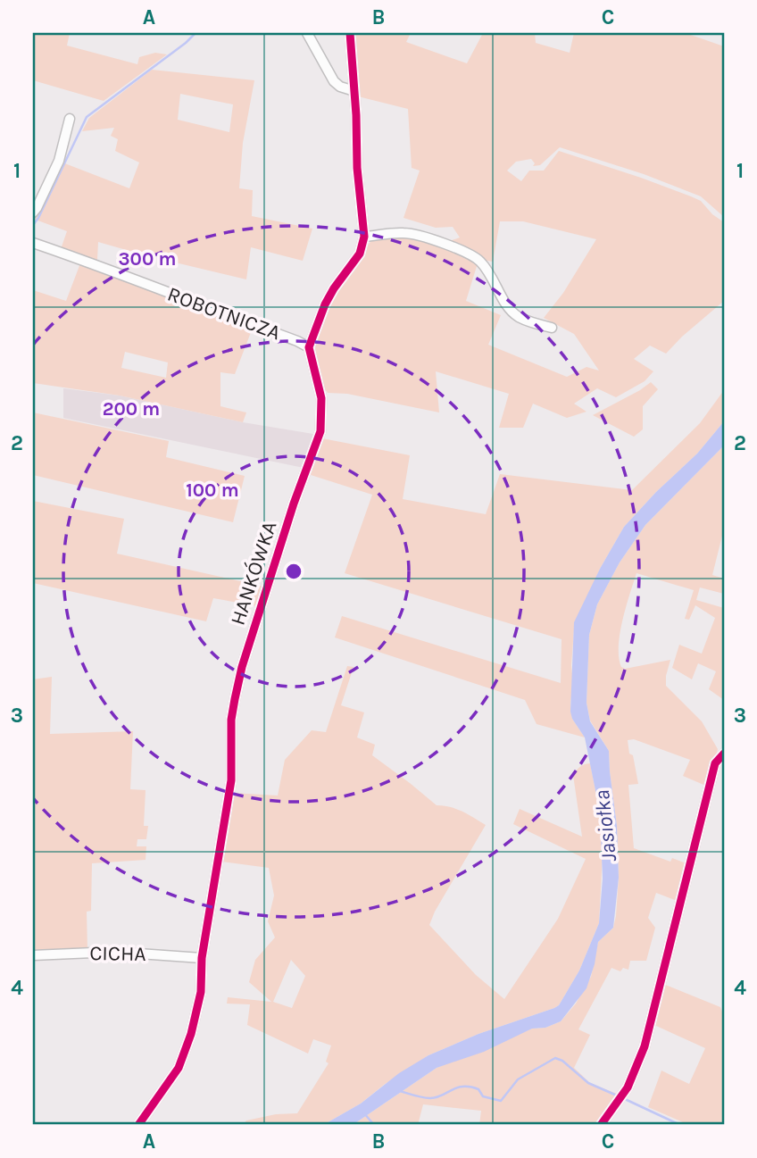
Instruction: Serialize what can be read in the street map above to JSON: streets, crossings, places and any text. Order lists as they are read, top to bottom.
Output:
{
  "streets": {
    "street": ["ROBOTNICZA", "HANKÓWKA", "CICHA"]
  },
  "crossings": [
    ["ROBOTNICZA", "HANKÓWKA"],
    ["HANKÓWKA", "CICHA"]
  ],
  "water": ["Jasiołka"],
  "grid": {
    "columns": ["A", "B", "C"],
    "rows": [
      "1",
      "2",
      "3",
      "4"
    ]
  },
  "rings": ["300 m", "200 m", "100 m"]
}
